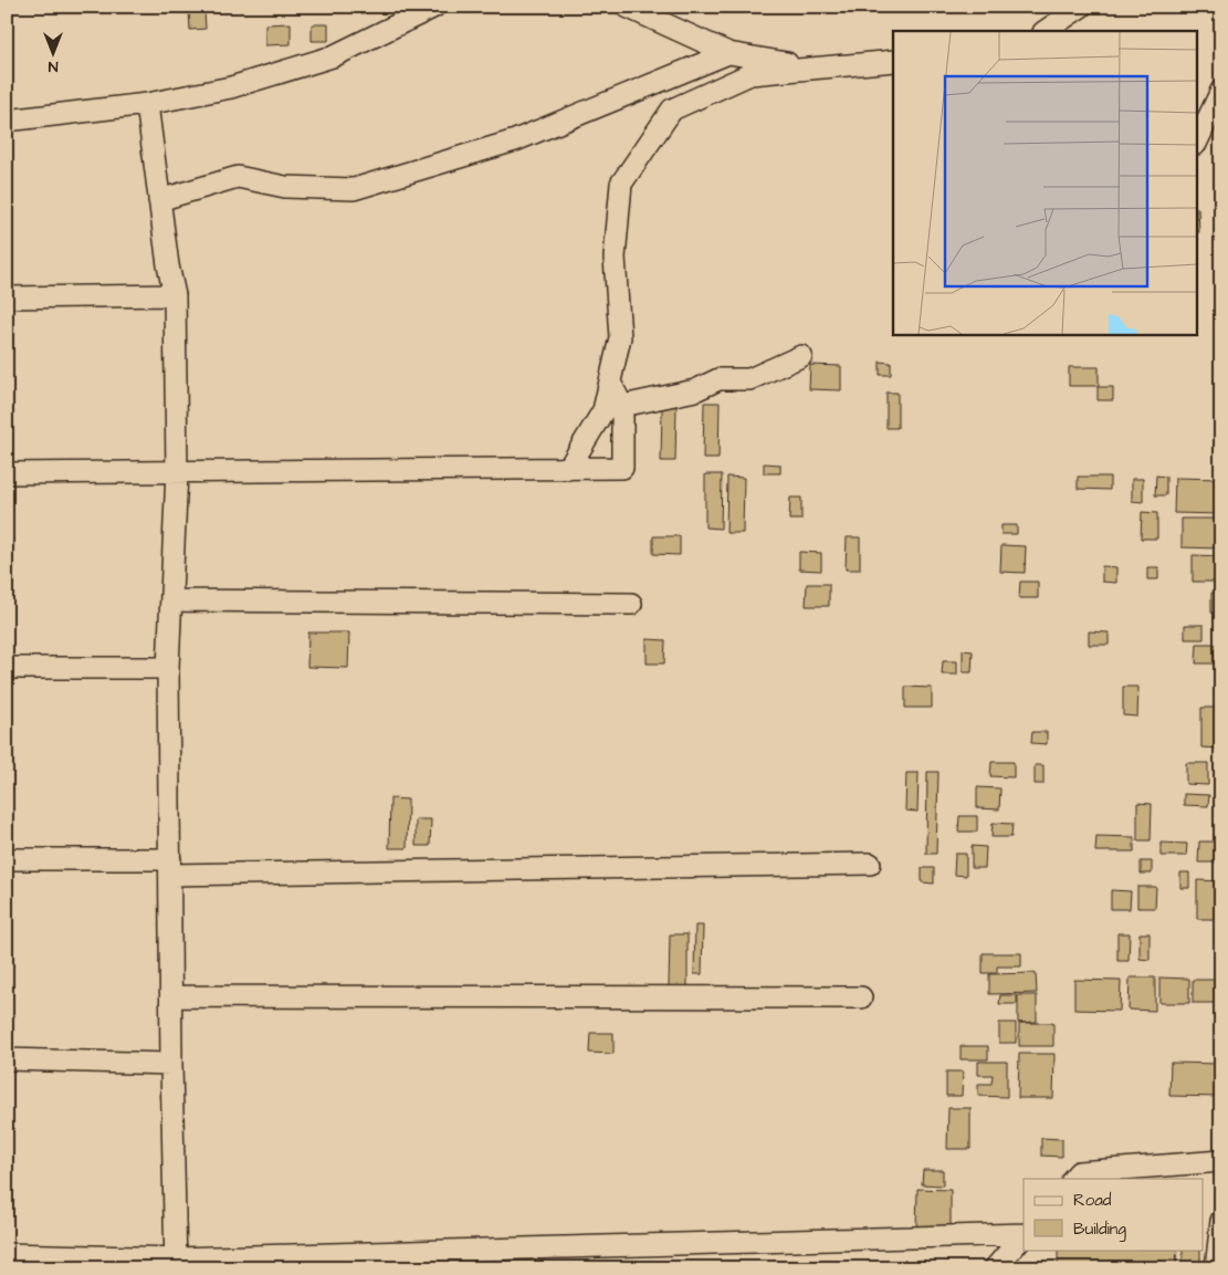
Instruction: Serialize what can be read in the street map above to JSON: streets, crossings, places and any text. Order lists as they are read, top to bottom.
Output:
{
  "legend": ["Road", "Building"],
  "north": "bottom"
}
